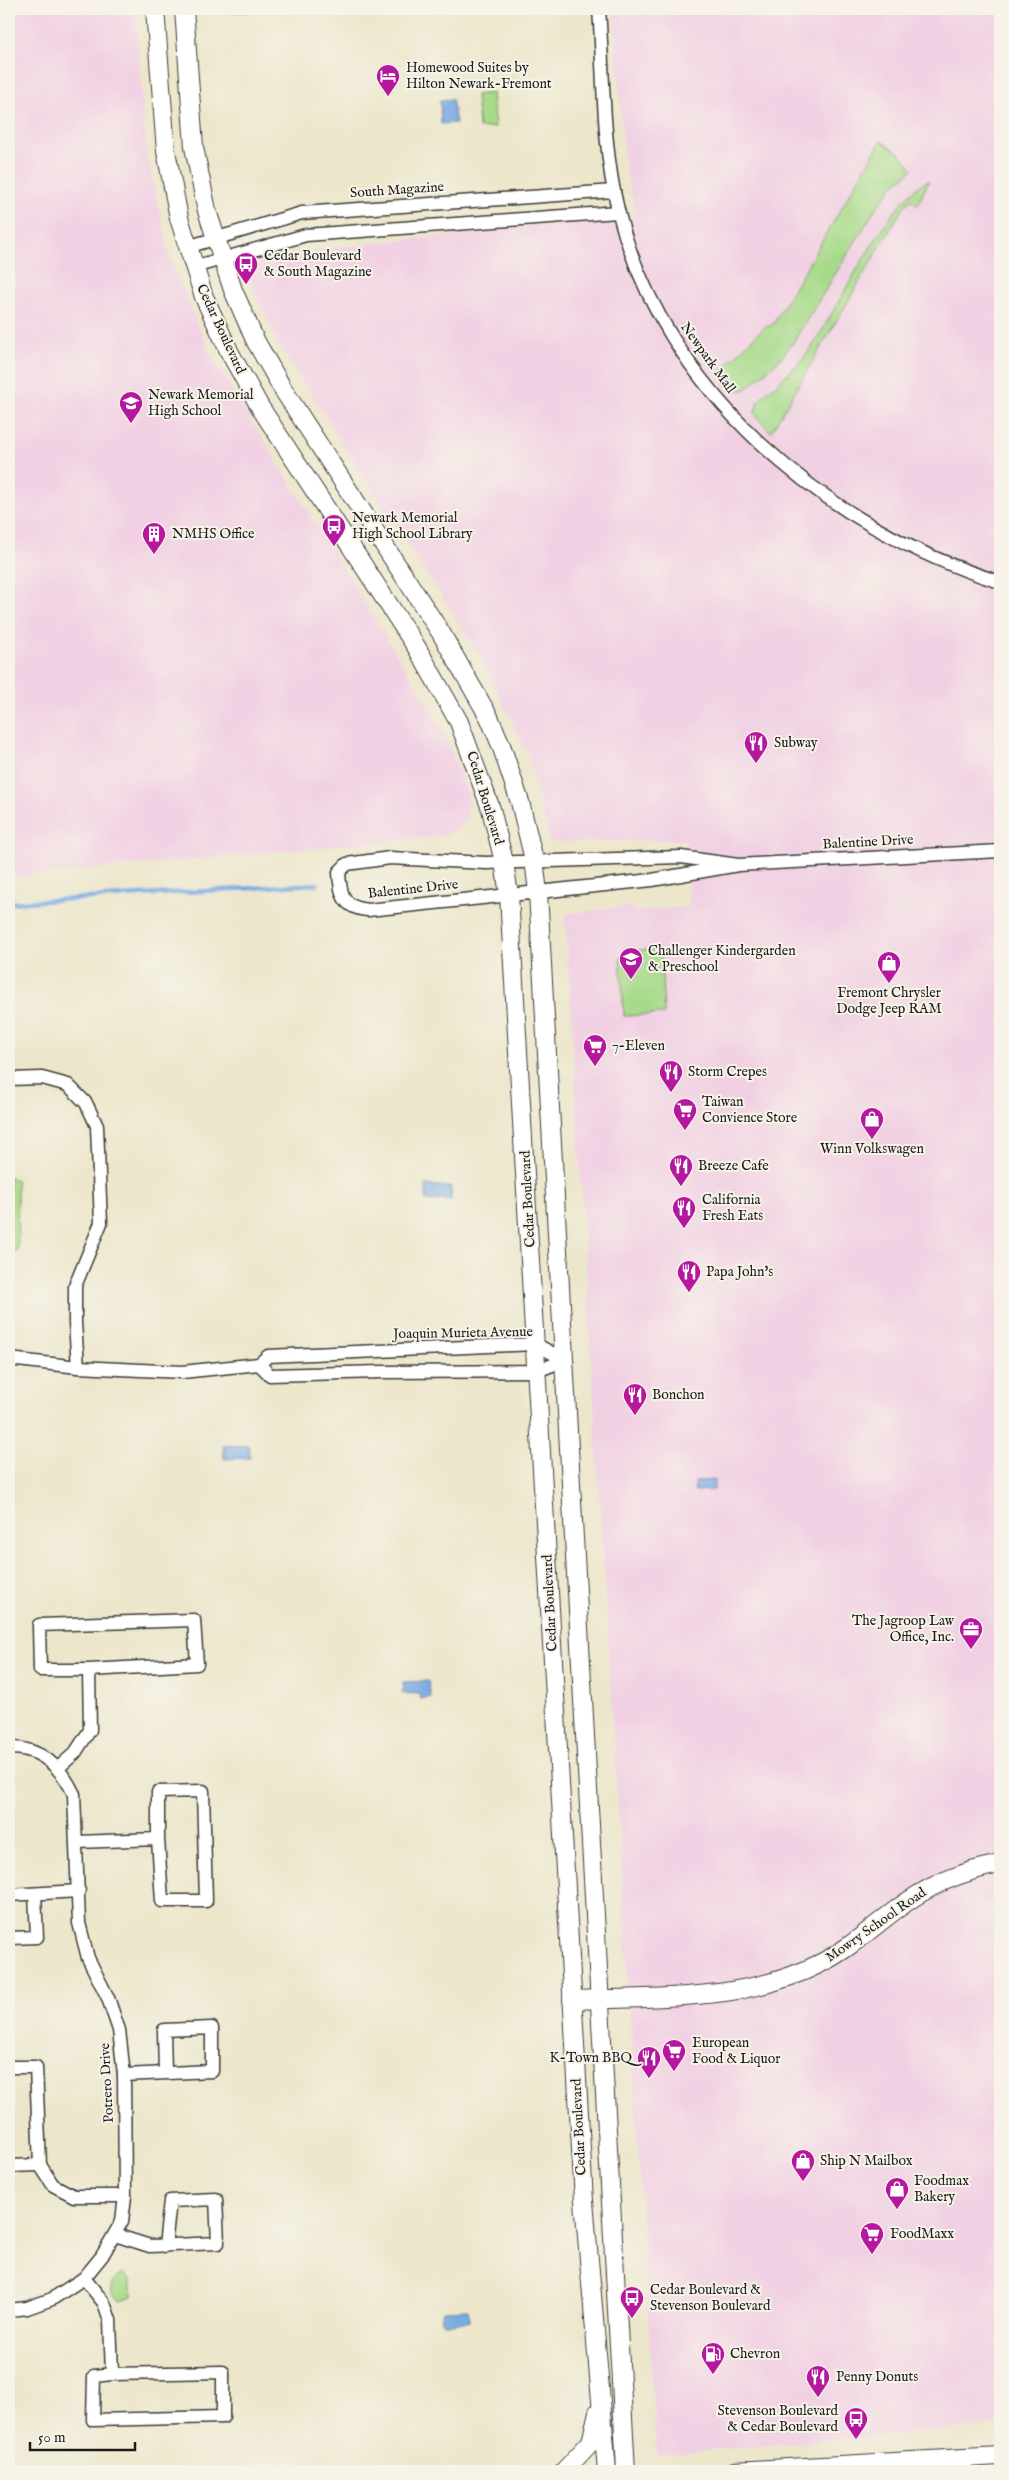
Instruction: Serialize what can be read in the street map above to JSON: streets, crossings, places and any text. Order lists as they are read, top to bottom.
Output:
{
  "streets": {
    "main road": ["Cedar Boulevard", "Mowry School Road"],
    "street": [
      "South Magazine",
      "Newpark Mall",
      "Balentine Drive",
      "Joaquin Murieta Avenue",
      "Potrero Drive"
    ]
  },
  "crossings": [
    ["South Magazine", "Cedar Boulevard"],
    ["South Magazine", "Newpark Mall"],
    ["Cedar Boulevard", "Balentine Drive"],
    ["Cedar Boulevard", "Joaquin Murieta Avenue"],
    ["Cedar Boulevard", "Mowry School Road"]
  ],
  "places": {
    "hotel": ["Homewood Suites by Hilton Newark-Fremont"],
    "bus stop": [
      "Cedar Boulevard & South Magazine",
      "Newark Memorial High School Library",
      "Cedar Boulevard & Stevenson Boulevard",
      "Stevenson Boulevard & Cedar Boulevard"
    ],
    "school or university": ["Newark Memorial High School", "Challenger Kindergarden & Preschool"],
    "building": ["NMHS Office"],
    "restaurant": [
      "Subway",
      "Storm Crepes",
      "Breeze Cafe",
      "California Fresh Eats",
      "Papa John's",
      "Bonchon",
      "K-Town BBQ",
      "Penny Donuts"
    ],
    "shop": [
      "Fremont Chrysler Dodge Jeep RAM",
      "Winn Volkswagen",
      "Ship N Mailbox",
      "Foodmax Bakery"
    ],
    "supermarket": [
      "7-Eleven",
      "Taiwan Convience Store",
      "European Food & Liquor",
      "FoodMaxx"
    ],
    "office": ["The Jagroop Law Office, Inc."],
    "fuel station": ["Chevron"]
  },
  "scale_bar": "50 m"
}
